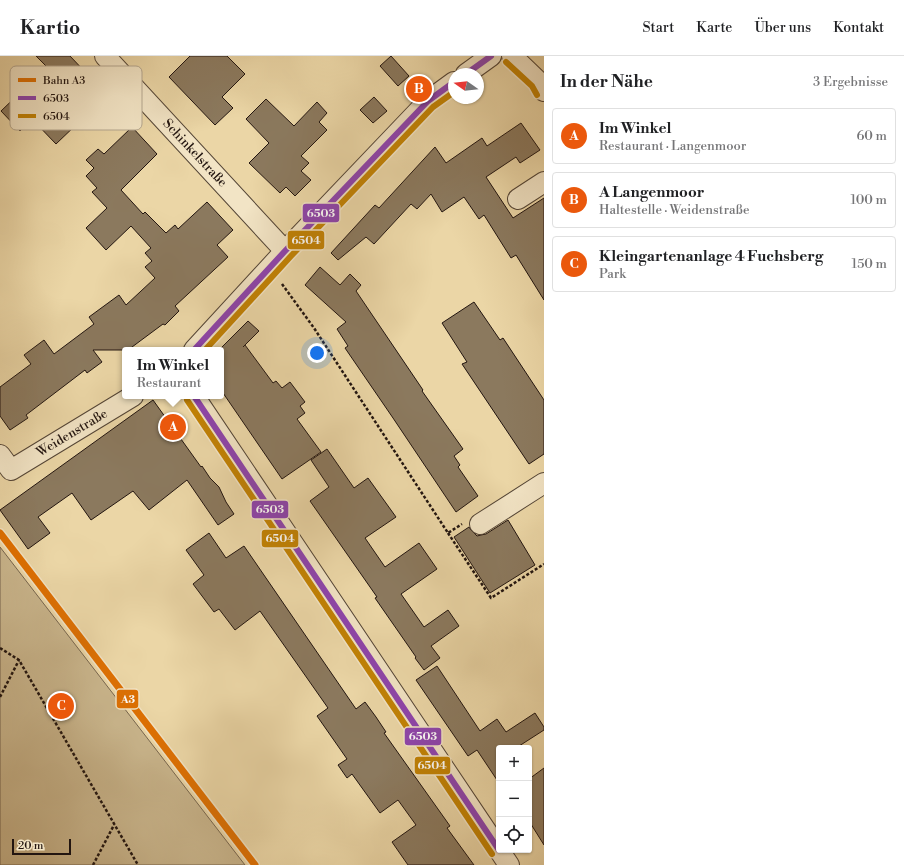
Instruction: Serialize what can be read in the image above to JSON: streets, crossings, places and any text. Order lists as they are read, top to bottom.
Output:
{
  "streets": {
    "street": ["Schinkelstraße", "Weidenstraße"]
  },
  "lines": ["transit line 6503", "transit line 6504", "rail line A3"],
  "legend": ["Bahn A3", "6503", "6504"],
  "scale_bar": "20 m",
  "north": "left",
  "page": {
    "header": "Kartio",
    "nav": [
      "Start",
      "Karte",
      "Über uns",
      "Kontakt"
    ],
    "heading": ["In der Nähe", "3 Ergebnisse"],
    "pins": ["B", "A", "C"],
    "list": [
      {
        "mark": "A",
        "name": "Im Winkel",
        "note": "Restaurant · Langenmoor",
        "value": "60 m"
      },
      {
        "mark": "B",
        "name": "A Langenmoor",
        "note": "Haltestelle · Weidenstraße",
        "value": "100 m"
      },
      {
        "mark": "C",
        "name": "Kleingartenanlage 4 Fuchsberg",
        "note": "Park",
        "value": "150 m"
      }
    ],
    "popup": ["Im Winkel", "Restaurant"],
    "map_buttons": ["+", "−"],
    "scale": "20 m"
  }
}
